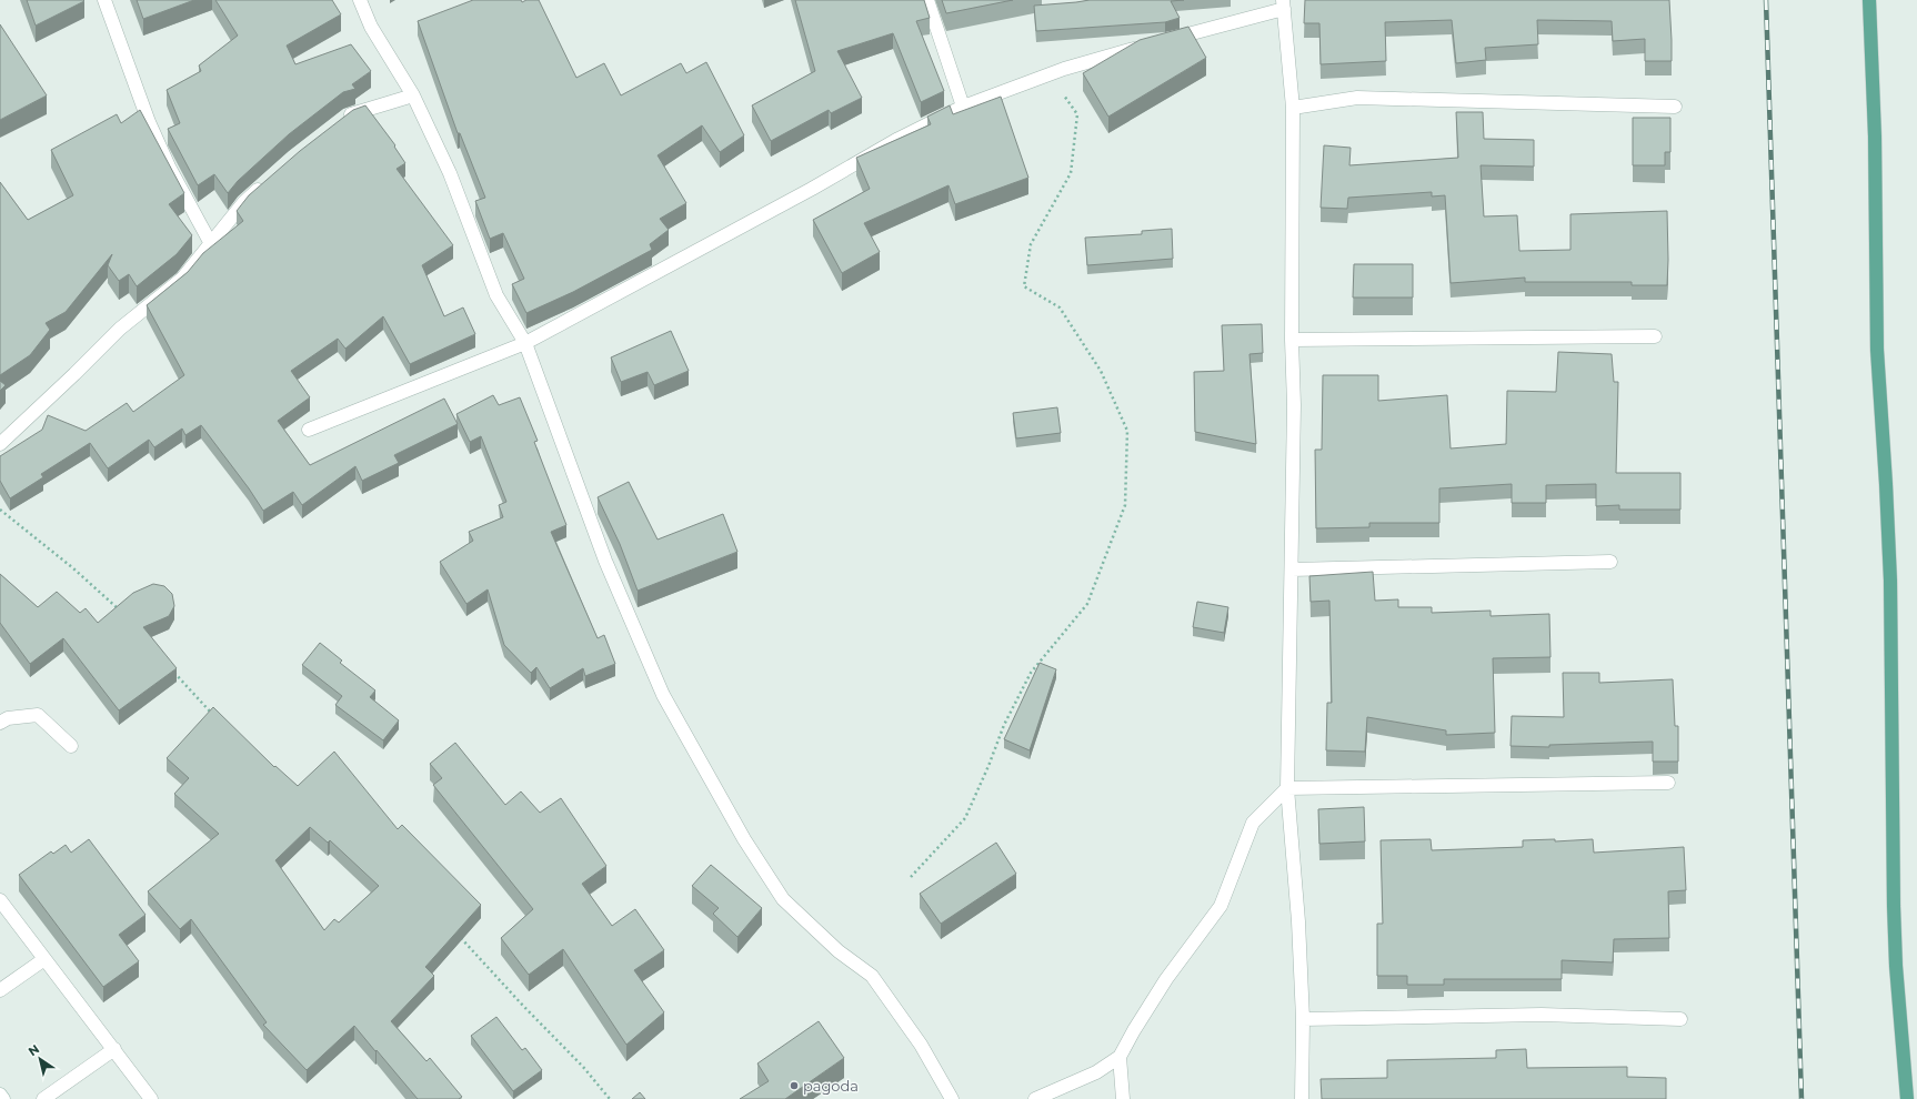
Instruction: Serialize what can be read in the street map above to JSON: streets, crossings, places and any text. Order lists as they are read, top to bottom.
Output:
{
  "places": ["pagoda"],
  "north": "top left"
}
